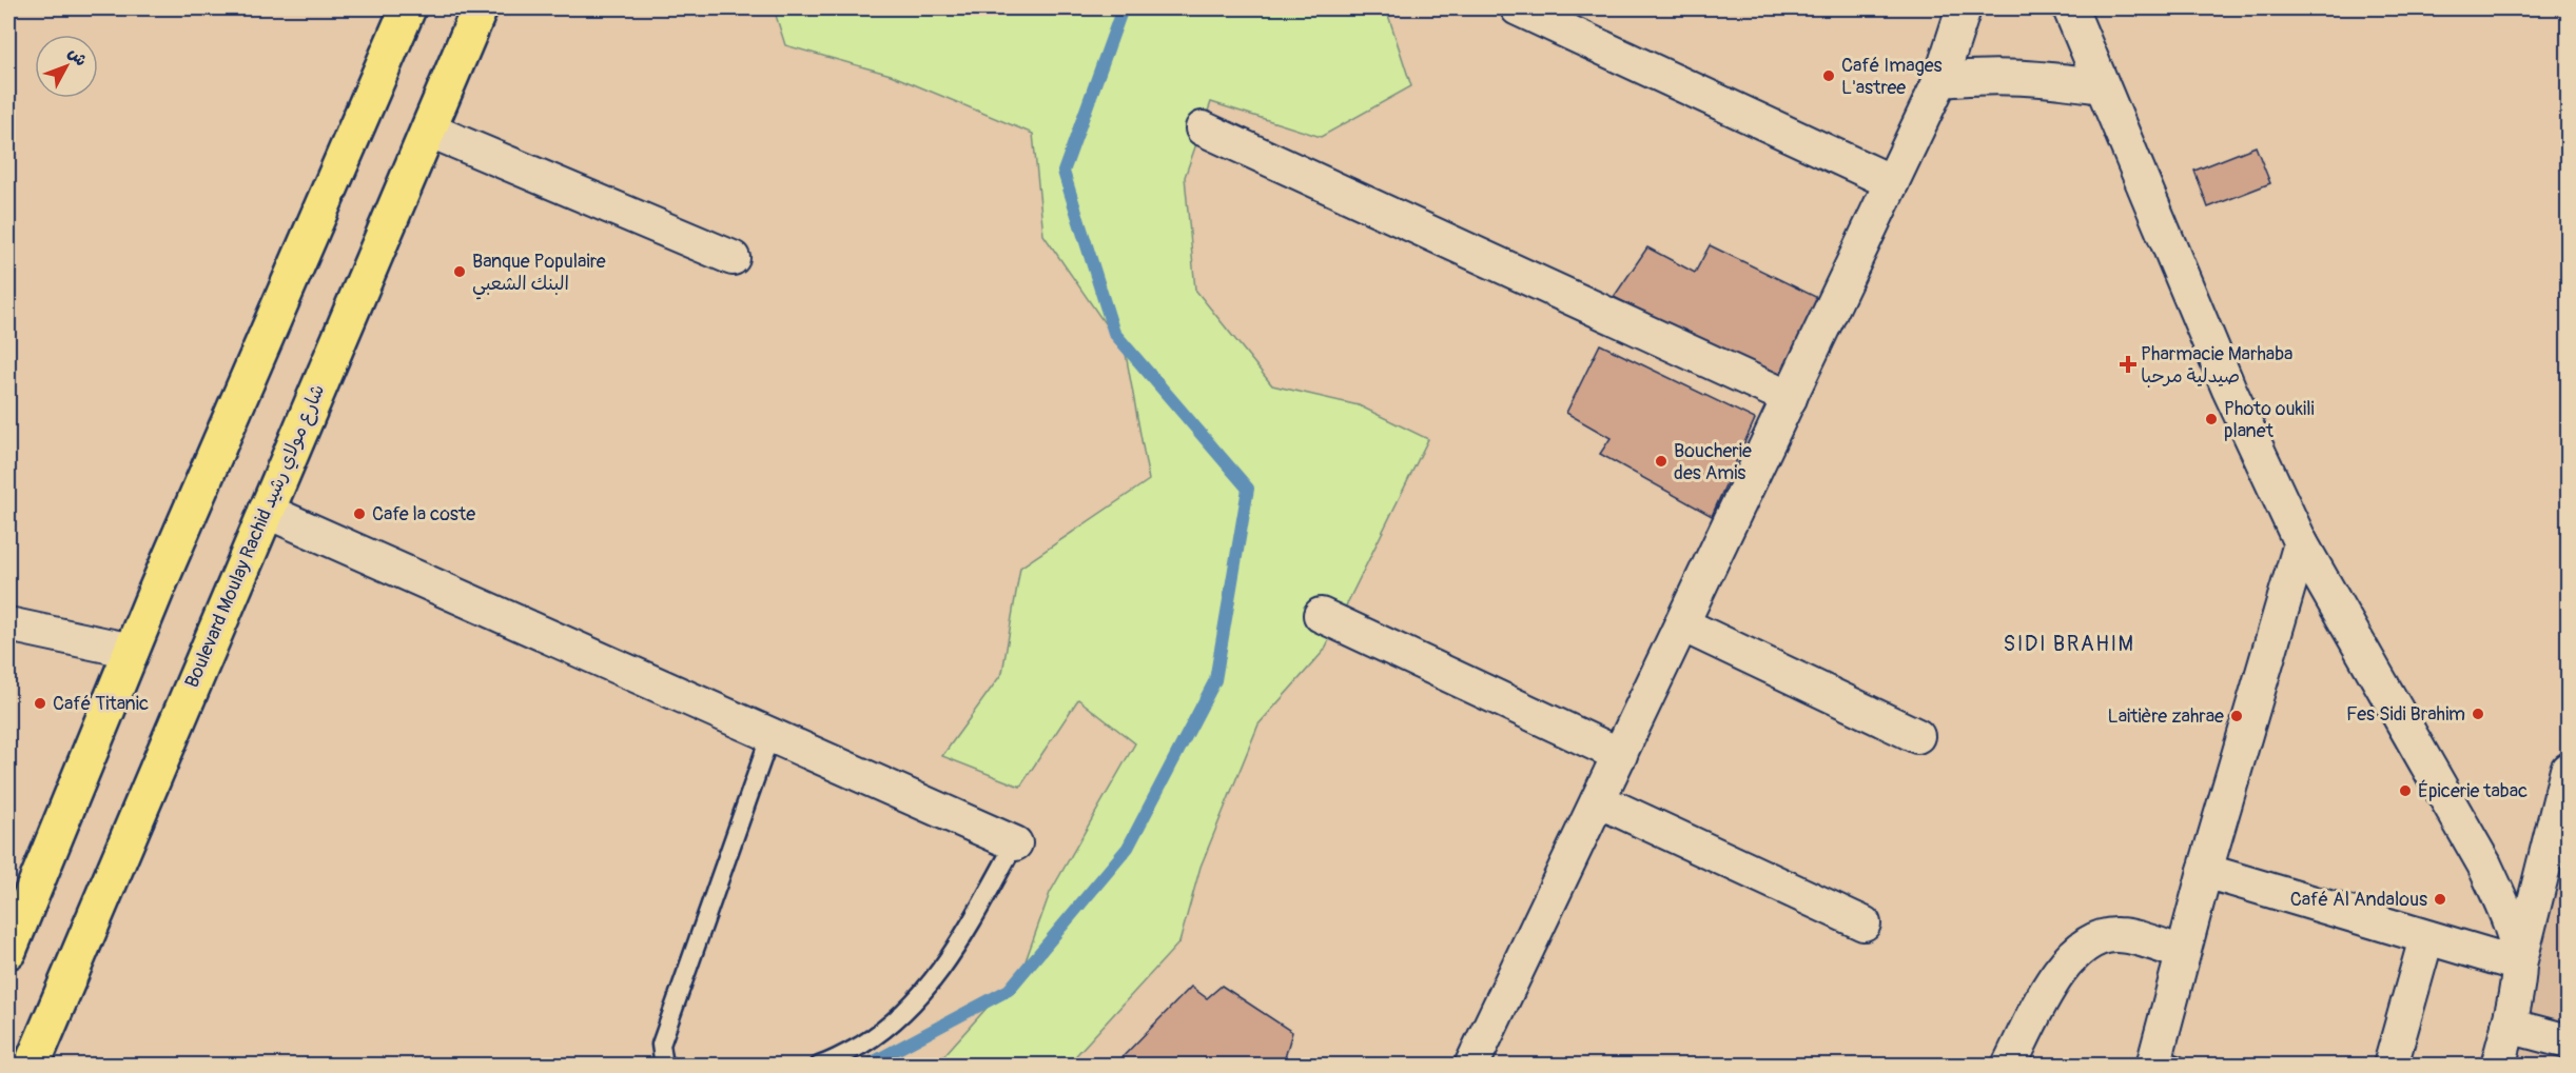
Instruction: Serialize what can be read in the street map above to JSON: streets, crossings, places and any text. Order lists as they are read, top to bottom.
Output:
{
  "streets": {
    "main road": ["Boulevard Moulay Rachid شارع مولاي رشيد"]
  },
  "districts": ["SIDI BRAHIM"],
  "places": {
    "other": [
      "Café Images L'astree",
      "Banque Populaire البنك الشعبي",
      "Photo oukili planet",
      "Boucherie des Amis",
      "Cafe la coste",
      "Café Titanic",
      "Fes Sidi Brahim",
      "Laitière zahrae",
      "Épicerie tabac",
      "Café Al Andalous"
    ],
    "health": ["Pharmacie Marhaba صيدلية مرحبا"]
  },
  "north": "top right"
}
